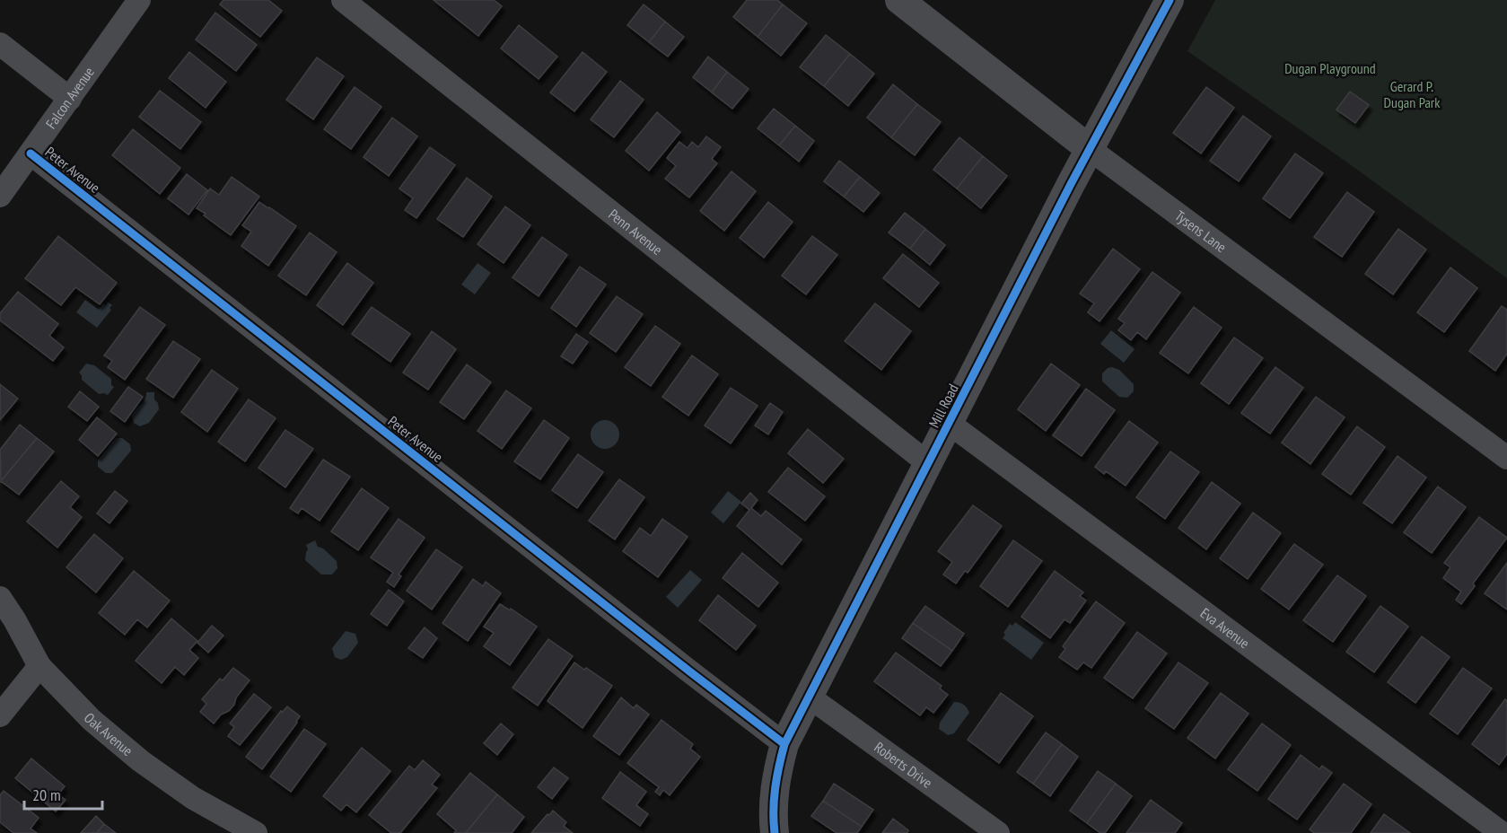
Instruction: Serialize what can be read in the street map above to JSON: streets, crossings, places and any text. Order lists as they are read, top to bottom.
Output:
{
  "streets": {
    "street": [
      "Falcon Avenue",
      "Peter Avenue",
      "Tysens Lane",
      "Penn Avenue",
      "Mill Road",
      "Eva Avenue",
      "Oak Avenue",
      "Roberts Drive"
    ]
  },
  "crossings": [
    ["Falcon Avenue", "Peter Avenue"],
    ["Peter Avenue", "Mill Road"],
    ["Tysens Lane", "Mill Road"],
    ["Penn Avenue", "Mill Road"],
    ["Mill Road", "Eva Avenue"],
    ["Mill Road", "Roberts Drive"]
  ],
  "parks": ["Dugan Playground", "Gerard P. Dugan Park"],
  "scale_bar": "20 m"
}
